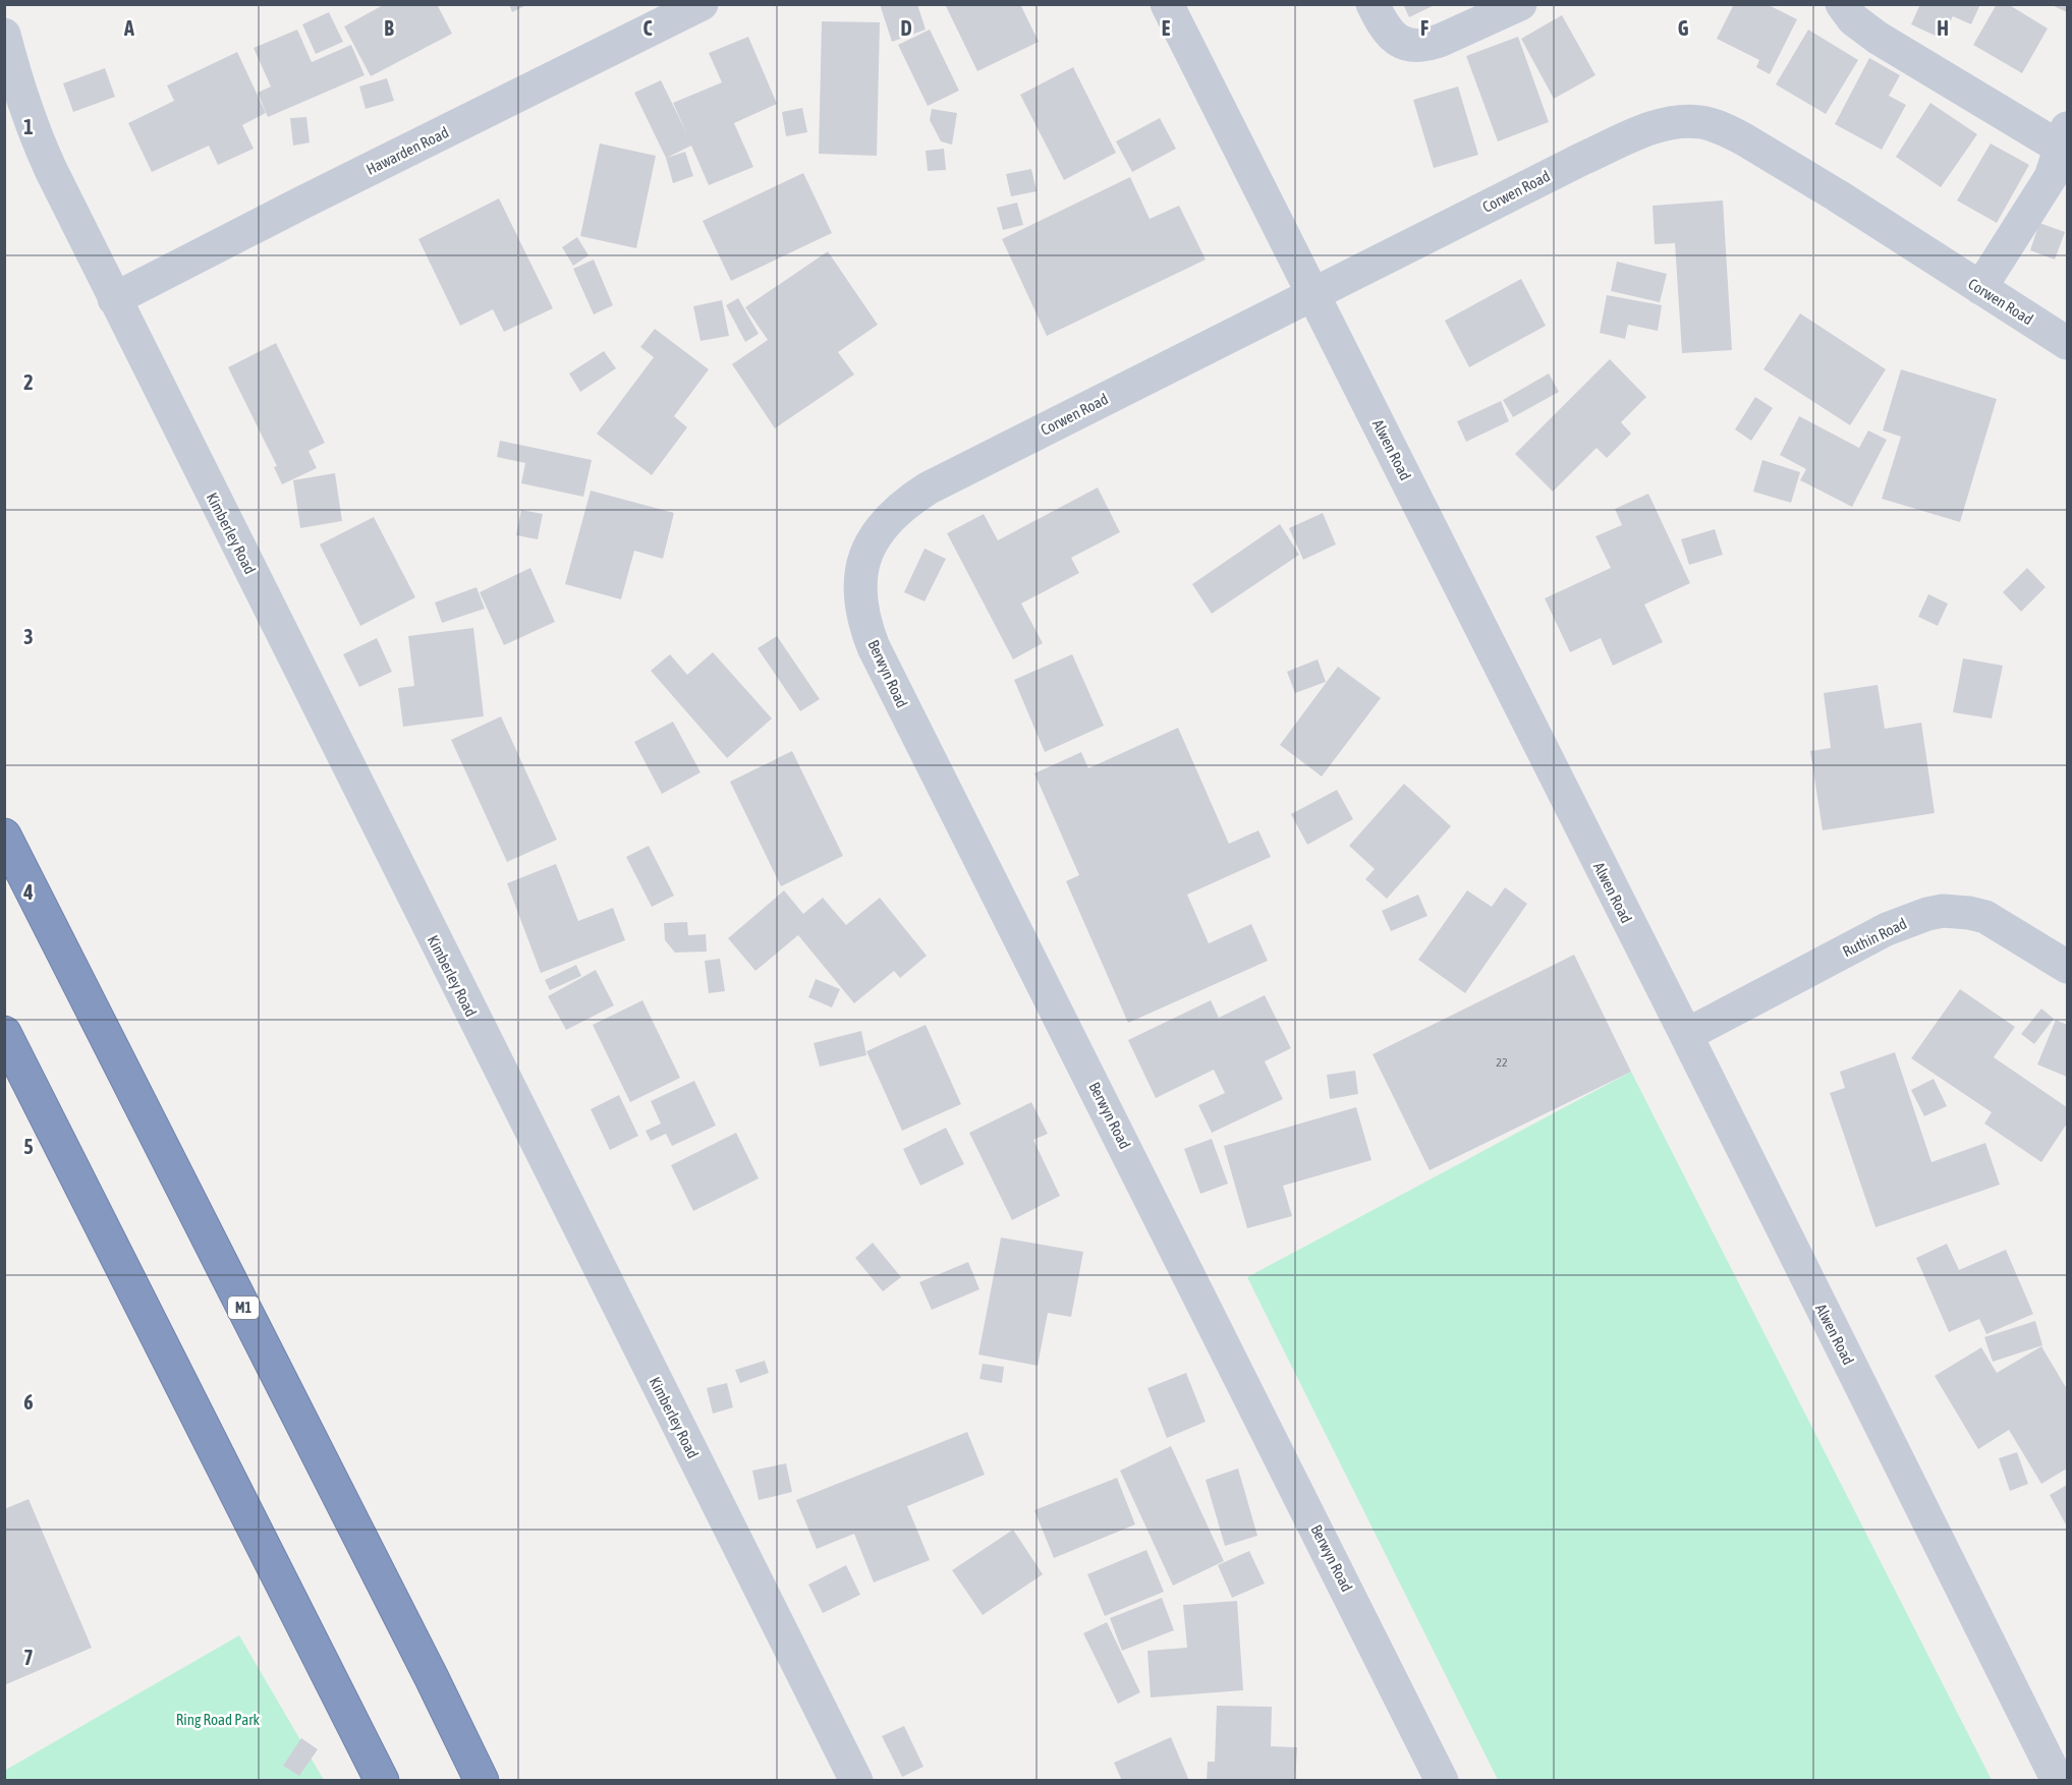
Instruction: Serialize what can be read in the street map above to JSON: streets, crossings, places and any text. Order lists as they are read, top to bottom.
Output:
{
  "streets": {
    "highway": ["M1"],
    "street": [
      "Hawarden Road",
      "Corwen Road",
      "Alwen Road",
      "Kimberley Road",
      "Berwyn Road",
      "Ruthin Road"
    ]
  },
  "crossings": [
    ["Hawarden Road", "Kimberley Road"],
    ["Corwen Road", "Alwen Road"],
    ["Corwen Road", "Berwyn Road"],
    ["Alwen Road", "Ruthin Road"]
  ],
  "parks": ["Ring Road Park"],
  "house_numbers": ["22"],
  "grid": {
    "columns": [
      "A",
      "B",
      "C",
      "D",
      "E",
      "F",
      "G",
      "H"
    ],
    "rows": [
      "1",
      "2",
      "3",
      "4",
      "5",
      "6",
      "7"
    ]
  }
}
